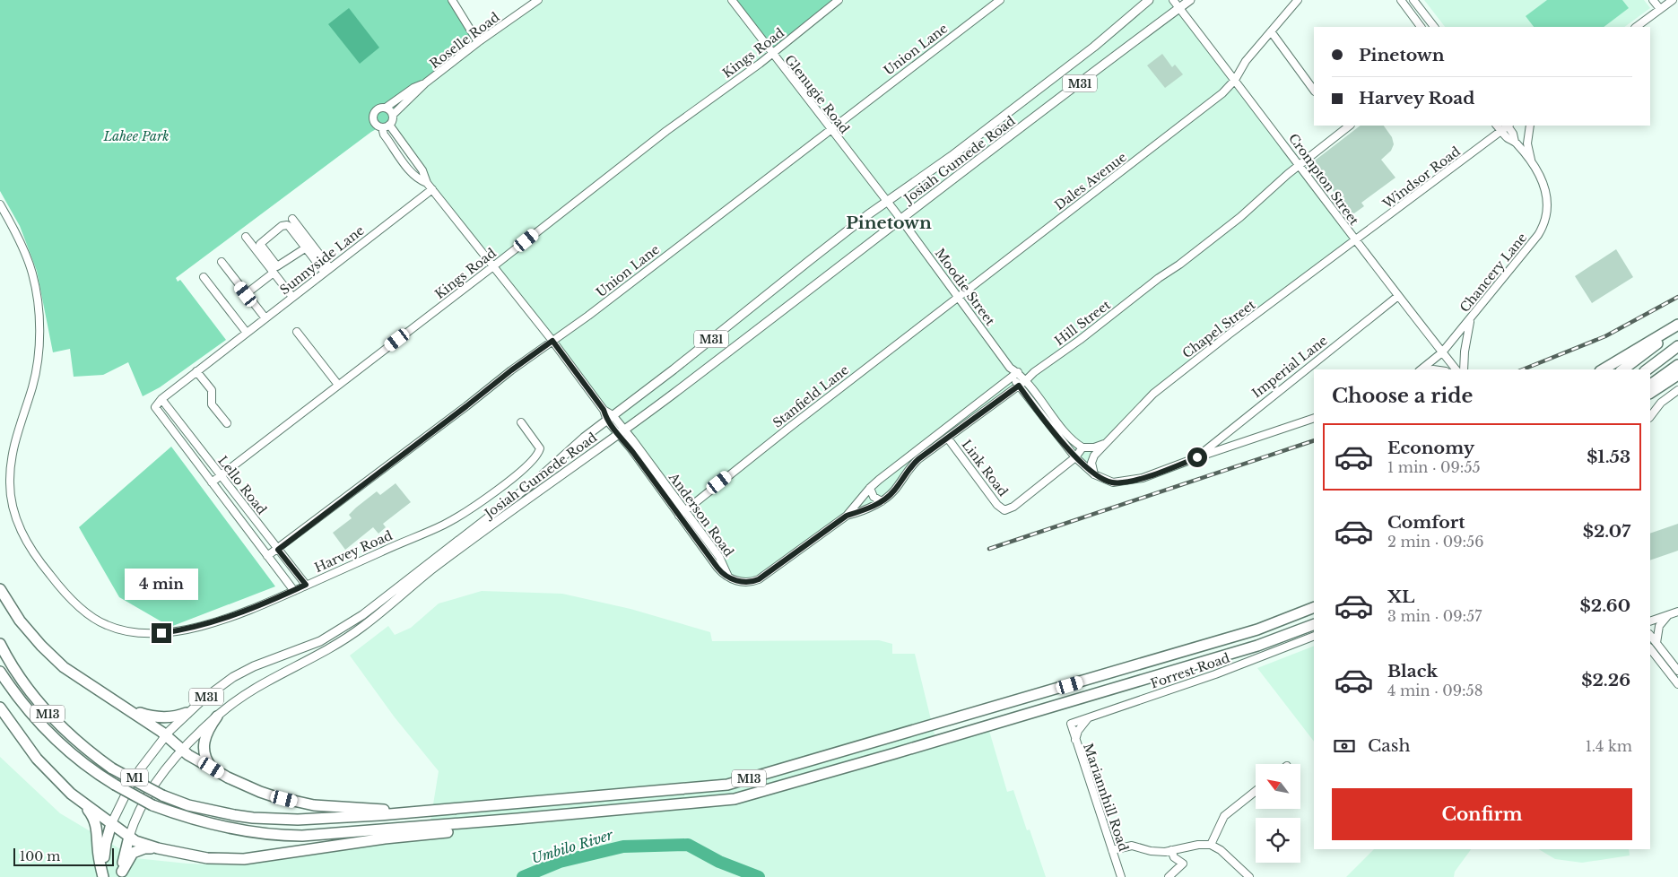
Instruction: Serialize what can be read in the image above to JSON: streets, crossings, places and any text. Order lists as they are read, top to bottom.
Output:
{
  "streets": {
    "highway": ["M13", "M1"],
    "main road": ["M31", "Josiah Gumede Road"],
    "street": [
      "Roselle Road",
      "Union Lane",
      "Kings Road",
      "Glenugie Road",
      "Windsor Road",
      "Crompton Street",
      "Dales Avenue",
      "Sunnyside Lane",
      "Chancery Lane",
      "Moodie Street",
      "Hill Street",
      "Chapel Street",
      "Imperial Lane",
      "Stanfield Lane",
      "Link Road",
      "Lello Road",
      "Anderson Road",
      "Harvey Road",
      "Forrest Road",
      "Mariannhill Road"
    ]
  },
  "crossings": [
    ["Roselle Road", "Anderson Road"],
    ["Union Lane", "Glenugie Road"],
    ["Union Lane", "Lello Road"],
    ["Union Lane", "Anderson Road"],
    ["Kings Road", "Glenugie Road"],
    ["Kings Road", "Lello Road"],
    ["Kings Road", "Anderson Road"],
    ["Glenugie Road", "Josiah Gumede Road"],
    ["Glenugie Road", "Moodie Street"],
    ["Josiah Gumede Road", "Crompton Street"],
    ["Josiah Gumede Road", "Moodie Street"],
    ["Josiah Gumede Road", "Anderson Road"],
    ["Josiah Gumede Road", "M1"],
    ["Windsor Road", "Crompton Street"],
    ["Windsor Road", "Chapel Street"],
    ["Crompton Street", "Dales Avenue"],
    ["Crompton Street", "Chancery Lane"],
    ["Crompton Street", "Hill Street"],
    ["Crompton Street", "Chapel Street"],
    ["Crompton Street", "Imperial Lane"],
    ["Dales Avenue", "Moodie Street"],
    ["Dales Avenue", "Stanfield Lane"],
    ["Sunnyside Lane", "Lello Road"],
    ["Sunnyside Lane", "Anderson Road"],
    ["Moodie Street", "Hill Street"],
    ["Moodie Street", "Chapel Street"],
    ["Moodie Street", "Stanfield Lane"],
    ["Moodie Street", "Link Road"],
    ["Hill Street", "Link Road"],
    ["Hill Street", "Anderson Road"],
    ["Stanfield Lane", "Anderson Road"],
    ["Lello Road", "Harvey Road"],
    ["Forrest Road", "Mariannhill Road"]
  ],
  "districts": ["Pinetown"],
  "water": ["Umbilo River"],
  "parks": ["Lahee Park"],
  "scale_bar": "100 m",
  "north": "top left",
  "page": {
    "banner": ["Pinetown", "Harvey Road"],
    "heading": "Choose a ride",
    "list": [
      {
        "name": "Economy",
        "note": "1 min · 09:55",
        "value": "$1.53"
      },
      {
        "name": "Comfort",
        "note": "2 min · 09:56",
        "value": "$2.07"
      },
      {
        "name": "XL",
        "note": "3 min · 09:57",
        "value": "$2.60"
      },
      {
        "name": "Black",
        "note": "4 min · 09:58",
        "value": "$2.26"
      }
    ],
    "bubble": "4 min",
    "pay": ["Cash", "1.4 km"],
    "buttons": "Confirm",
    "scale": "100 m"
  }
}
